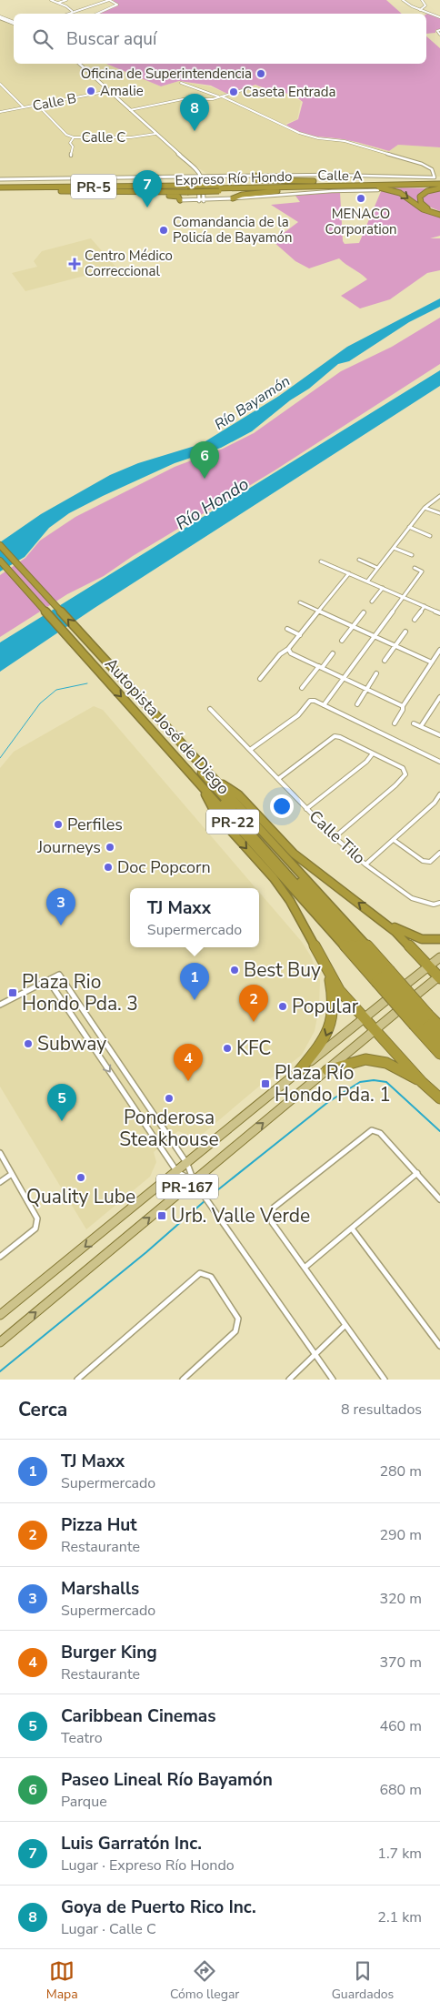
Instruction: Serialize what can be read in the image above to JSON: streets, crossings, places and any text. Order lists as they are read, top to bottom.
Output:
{
  "streets": {
    "highway": [
      "Expreso Río Hondo",
      "PR-5",
      "Autopista José de Diego",
      "PR-22"
    ],
    "main road": ["PR-167"],
    "street": [
      "Calle B",
      "Calle C",
      "Calle A",
      "Calle Tilo"
    ]
  },
  "crossings": [
    ["Calle B", "Calle C"],
    ["Calle A", "Expreso Río Hondo"]
  ],
  "water": ["Río Bayamón", "Río Hondo"],
  "places": {
    "other": [
      "Oficina de Superintendencia",
      "Amalie",
      "Caseta Entrada",
      "MENACO Corporation",
      "Comandancia de la Policía de Bayamón",
      "Perfiles",
      "Journeys",
      "Doc Popcorn",
      "Best Buy",
      "Popular",
      "Subway",
      "KFC",
      "Ponderosa Steakhouse",
      "Quality Lube"
    ],
    "health": ["Centro Médico Correccional"],
    "transit": ["Plaza Rio Hondo Pda. 3", "Plaza Río Hondo Pda. 1", "Urb. Valle Verde"]
  },
  "page": {
    "search": "Buscar aquí",
    "pins": [
      "8",
      "7",
      "6",
      "3",
      "1",
      "2",
      "4",
      "5"
    ],
    "popup": ["TJ Maxx", "Supermercado"],
    "heading": ["Cerca", "8 resultados"],
    "list": [
      {
        "mark": "1",
        "name": "TJ Maxx",
        "note": "Supermercado",
        "value": "280 m"
      },
      {
        "mark": "2",
        "name": "Pizza Hut",
        "note": "Restaurante",
        "value": "290 m"
      },
      {
        "mark": "3",
        "name": "Marshalls",
        "note": "Supermercado",
        "value": "320 m"
      },
      {
        "mark": "4",
        "name": "Burger King",
        "note": "Restaurante",
        "value": "370 m"
      },
      {
        "mark": "5",
        "name": "Caribbean Cinemas",
        "note": "Teatro",
        "value": "460 m"
      },
      {
        "mark": "6",
        "name": "Paseo Lineal Río Bayamón",
        "note": "Parque",
        "value": "680 m"
      },
      {
        "mark": "7",
        "name": "Luis Garratón Inc.",
        "note": "Lugar · Expreso Río Hondo",
        "value": "1.7 km"
      },
      {
        "mark": "8",
        "name": "Goya de Puerto Rico Inc.",
        "note": "Lugar · Calle C",
        "value": "2.1 km"
      }
    ],
    "nav": ["Mapa", "Cómo llegar", "Guardados"]
  }
}
